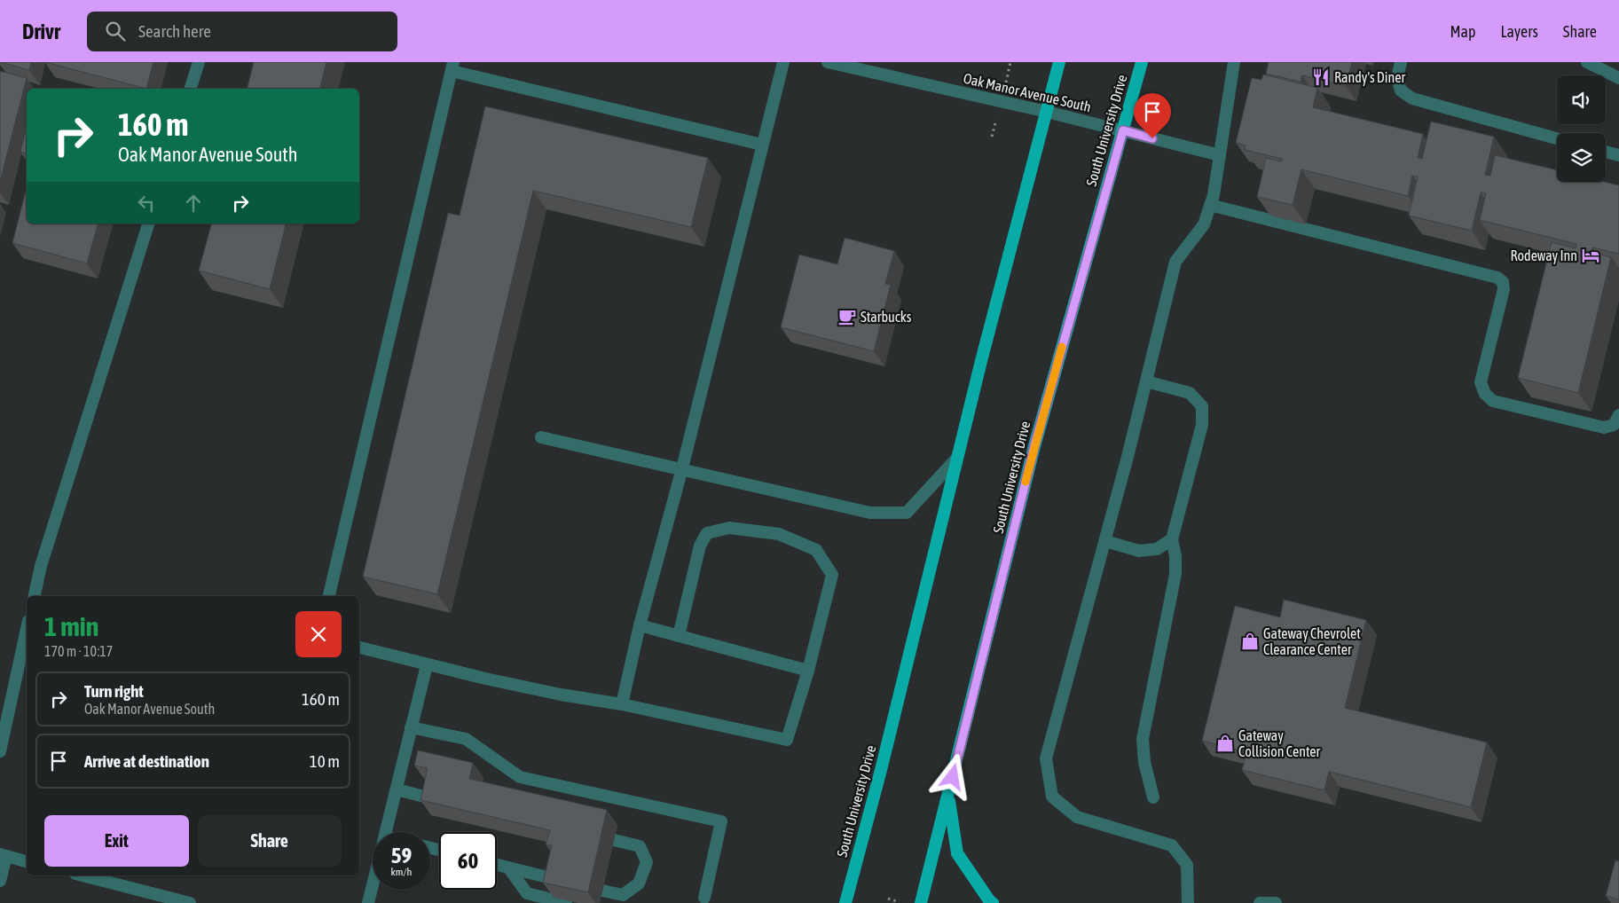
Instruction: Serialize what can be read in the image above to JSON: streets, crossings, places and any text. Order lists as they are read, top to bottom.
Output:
{
  "streets": {
    "main road": ["South University Drive"],
    "street": ["Oak Manor Avenue South"]
  },
  "crossings": [
    ["Oak Manor Avenue South", "South University Drive"]
  ],
  "places": {
    "restaurant": ["Randy's Diner"],
    "hotel": ["Rodeway Inn"],
    "cafe": ["Starbucks"],
    "shop": ["Gateway Chevrolet Clearance Center", "Gateway Collision Center"]
  },
  "page": {
    "header": "Drivr",
    "search": "Search here",
    "nav": ["Map", "Layers", "Share"],
    "turn": ["160 m", "Oak Manor Avenue South"],
    "heading": ["1 min", "170 m · 10:17"],
    "list": [
      {
        "name": "Turn right",
        "note": "Oak Manor Avenue South",
        "value": "160 m"
      },
      {
        "name": "Arrive at destination",
        "value": "10 m"
      }
    ],
    "buttons": ["Exit", "Share"],
    "speed": "59 km/h",
    "limit": "60"
  }
}
